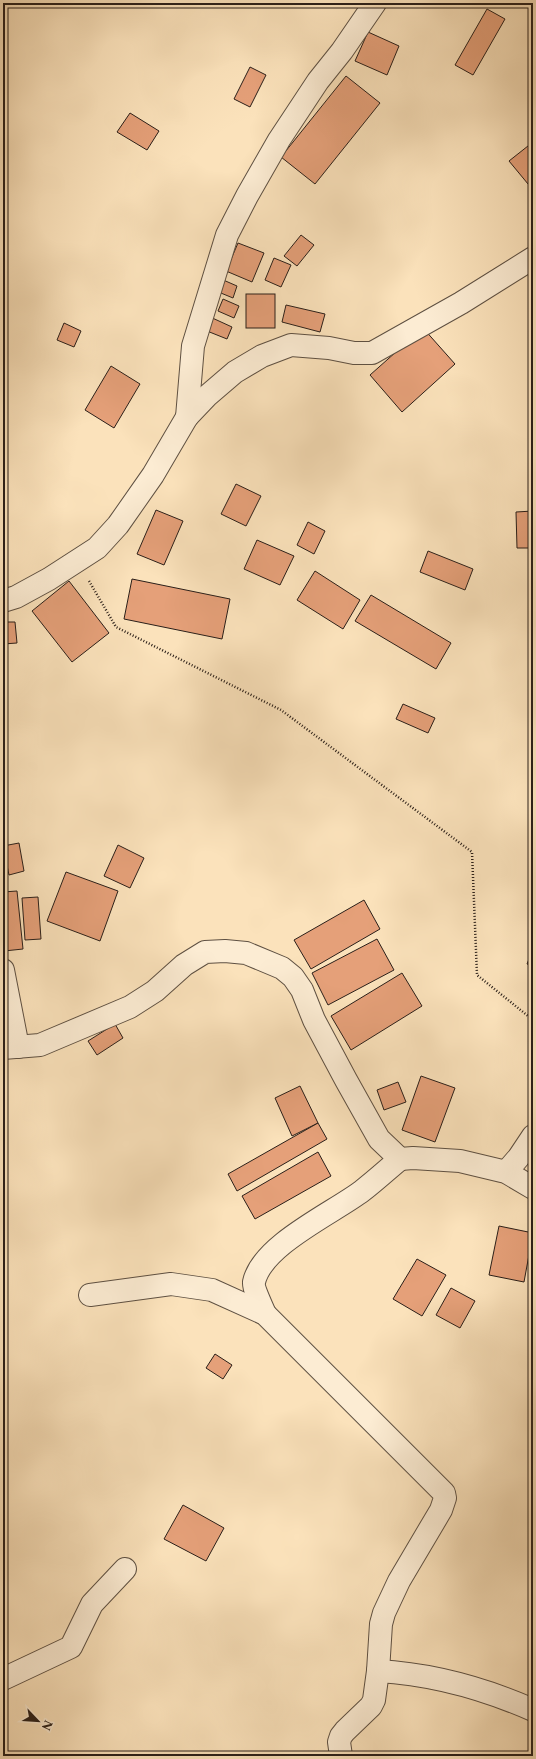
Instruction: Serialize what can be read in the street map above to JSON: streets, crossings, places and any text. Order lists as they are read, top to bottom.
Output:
{
  "north": "bottom right"
}
